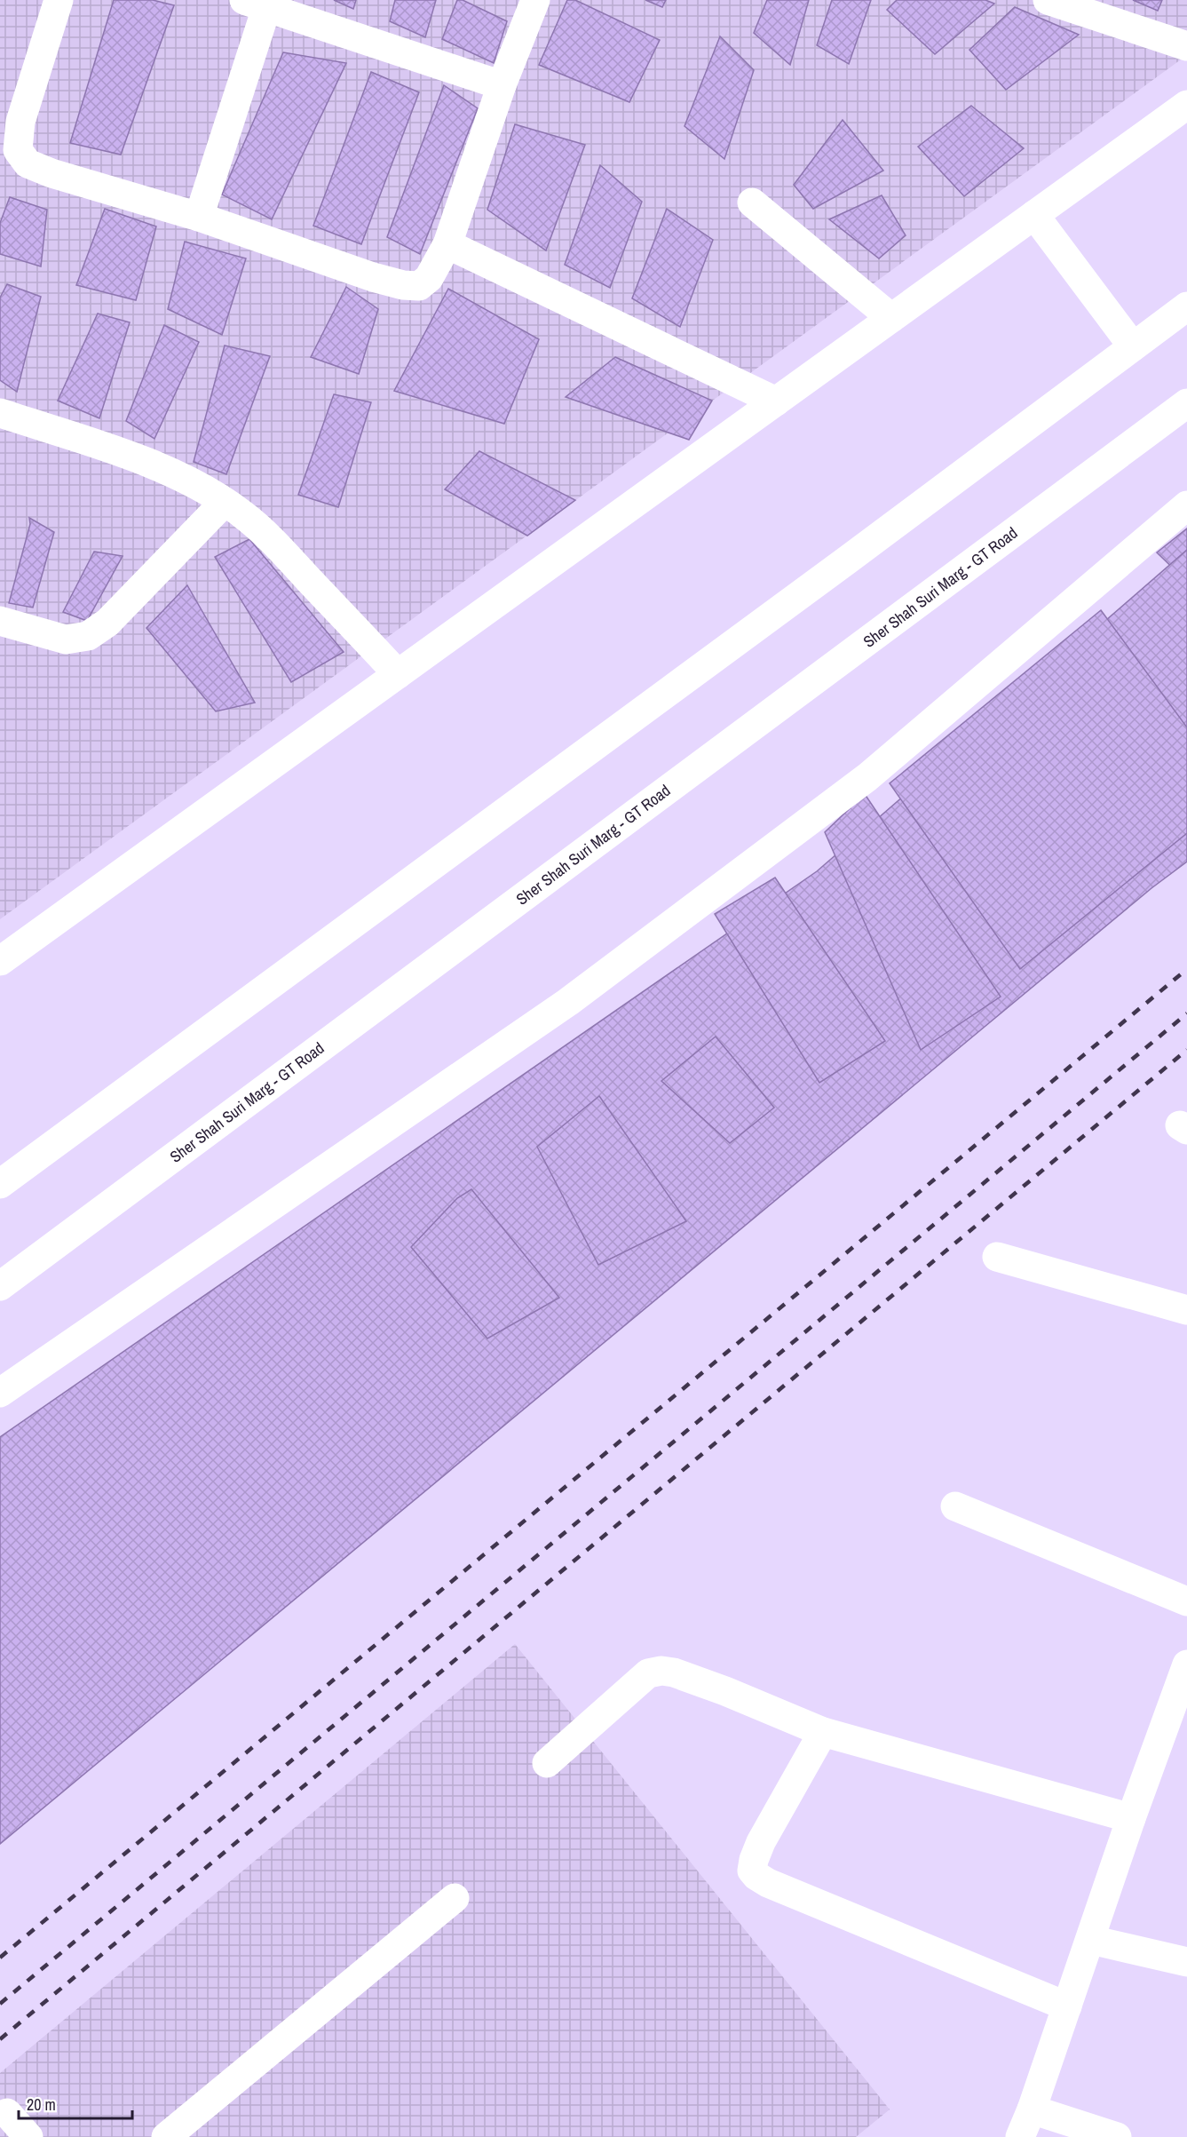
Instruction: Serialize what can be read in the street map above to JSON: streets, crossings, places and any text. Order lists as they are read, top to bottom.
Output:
{
  "streets": {
    "street": ["Sher Shah Suri Marg - GT Road"]
  },
  "scale_bar": "20 m"
}
